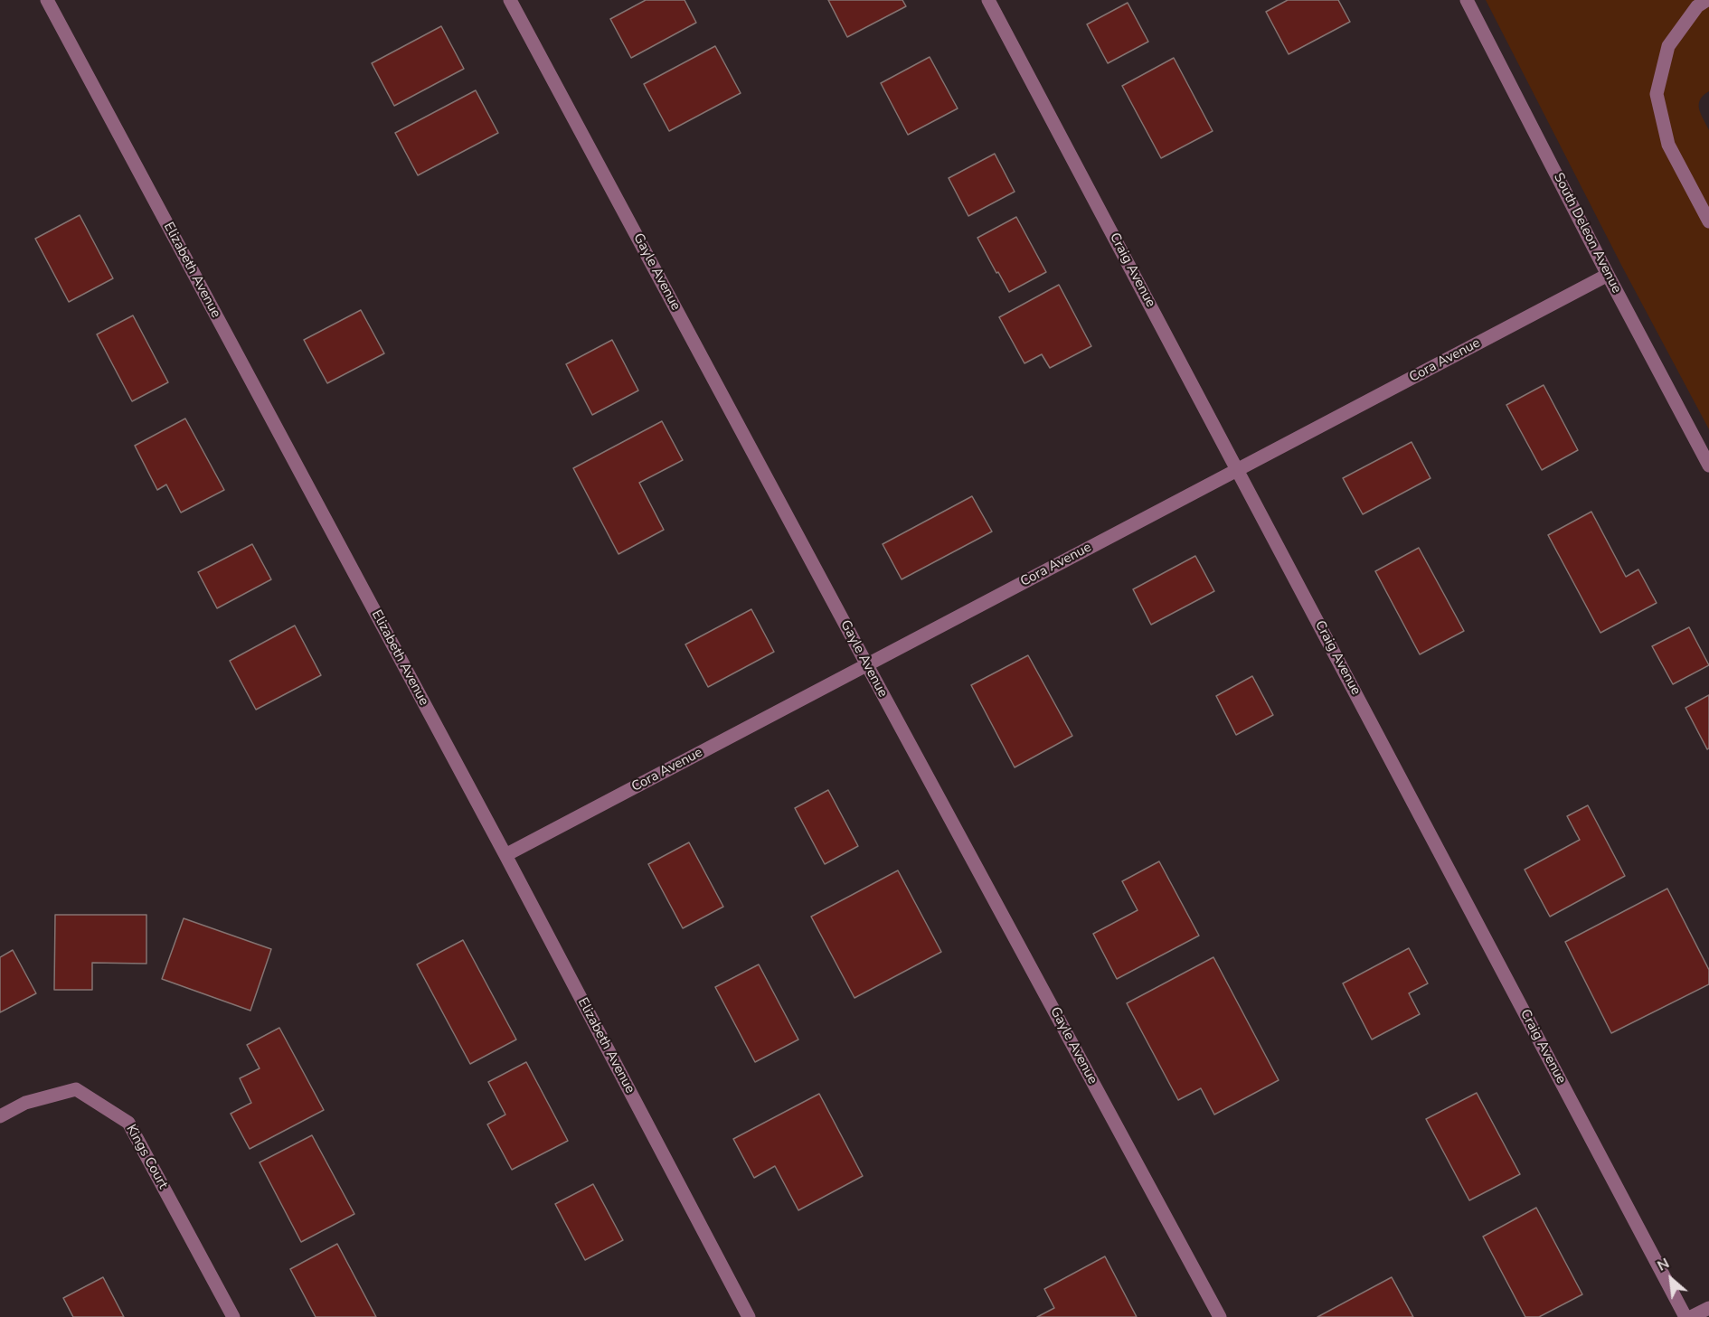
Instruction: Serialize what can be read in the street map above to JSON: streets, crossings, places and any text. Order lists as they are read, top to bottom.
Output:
{
  "streets": {
    "street": [
      "South Deleon Avenue",
      "Elizabeth Avenue",
      "Craig Avenue",
      "Gayle Avenue",
      "Cora Avenue",
      "Kings Court"
    ]
  },
  "crossings": [
    ["South Deleon Avenue", "Cora Avenue"],
    ["Elizabeth Avenue", "Cora Avenue"],
    ["Craig Avenue", "Cora Avenue"],
    ["Gayle Avenue", "Cora Avenue"]
  ],
  "north": "top left"
}
